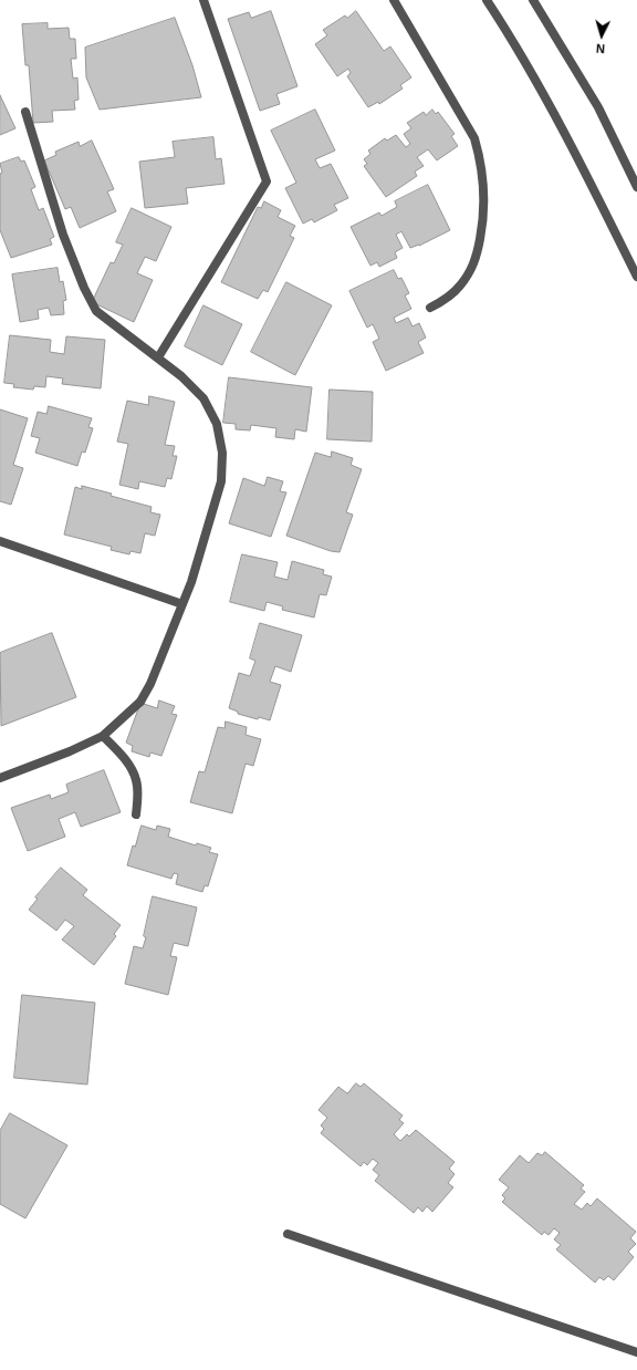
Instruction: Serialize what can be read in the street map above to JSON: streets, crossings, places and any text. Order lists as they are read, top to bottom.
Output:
{
  "north": "bottom"
}
